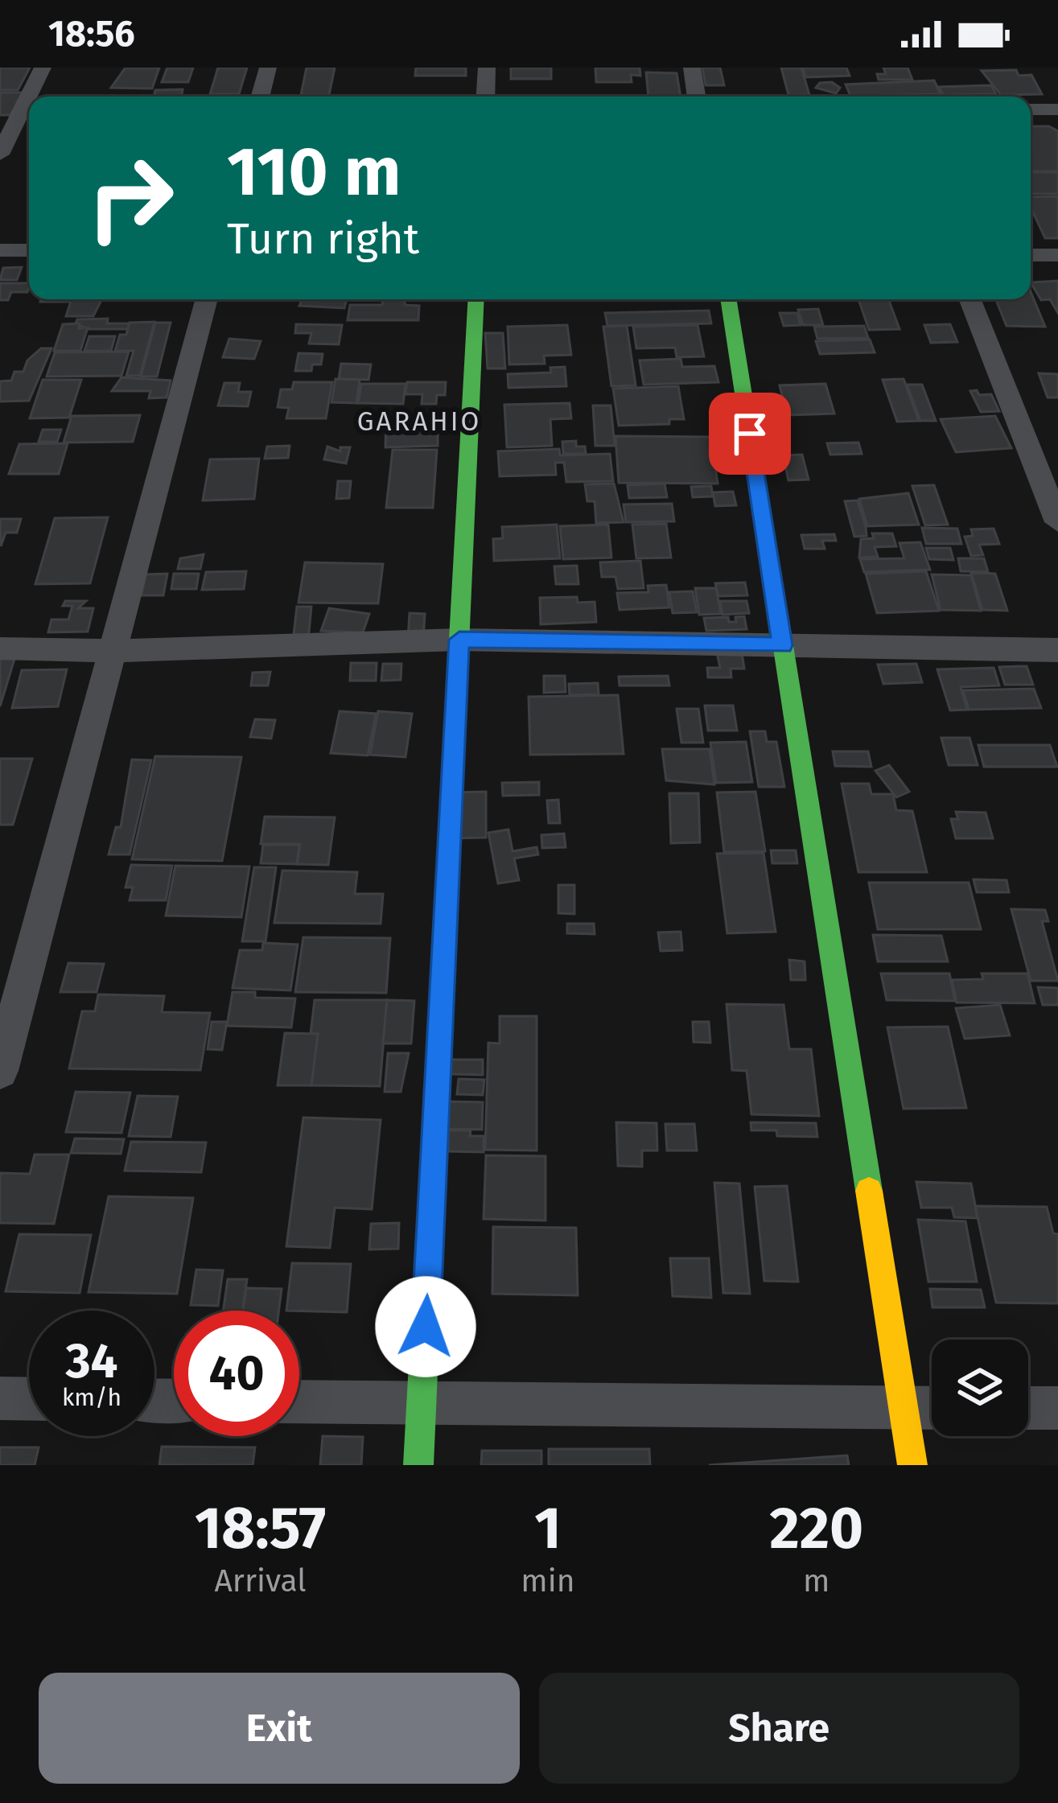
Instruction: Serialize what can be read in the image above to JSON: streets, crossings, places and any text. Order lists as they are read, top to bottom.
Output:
{
  "districts": ["GARAHIO"],
  "page": {
    "status": "18:56",
    "turn": ["110 m", "Turn right"],
    "speed": "34 km/h",
    "limit": "40",
    "eta": [
      "18:57",
      "Arrival",
      "1",
      "min",
      "220",
      "m"
    ],
    "buttons": ["Exit", "Share"]
  }
}
